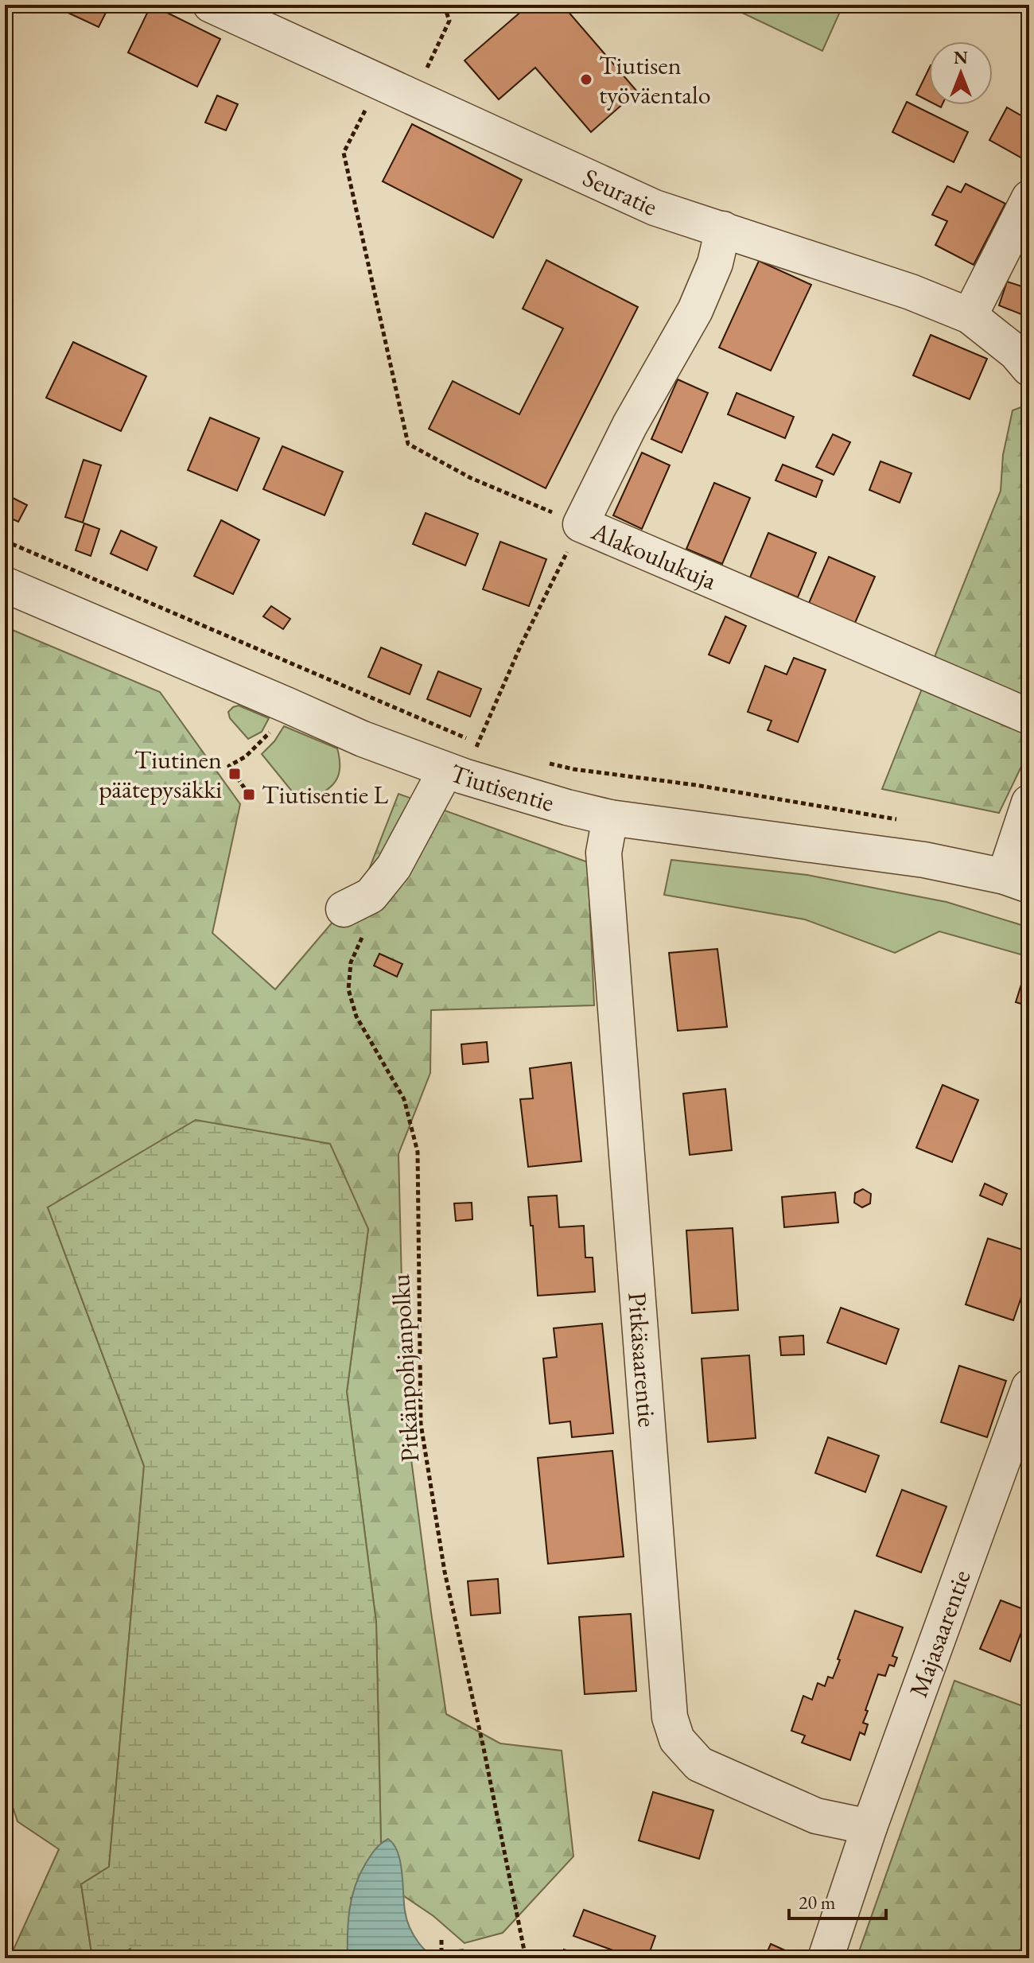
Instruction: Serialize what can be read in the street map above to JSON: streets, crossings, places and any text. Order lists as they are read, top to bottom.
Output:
{
  "streets": {
    "street": [
      "Seuratie",
      "Alakoulukuja",
      "Tiutisentie",
      "Pitkäsaarentie",
      "Majasaarentie"
    ],
    "path": ["Pitkänpohjanpolku"]
  },
  "crossings": [
    ["Seuratie", "Alakoulukuja"],
    ["Tiutisentie", "Pitkäsaarentie"],
    ["Pitkäsaarentie", "Majasaarentie"]
  ],
  "places": {
    "other": ["Tiutisen työväentalo"],
    "transit": ["Tiutinen päätepysäkki", "Tiutisentie L"]
  },
  "scale_bar": "20 m",
  "north": "top"
}
